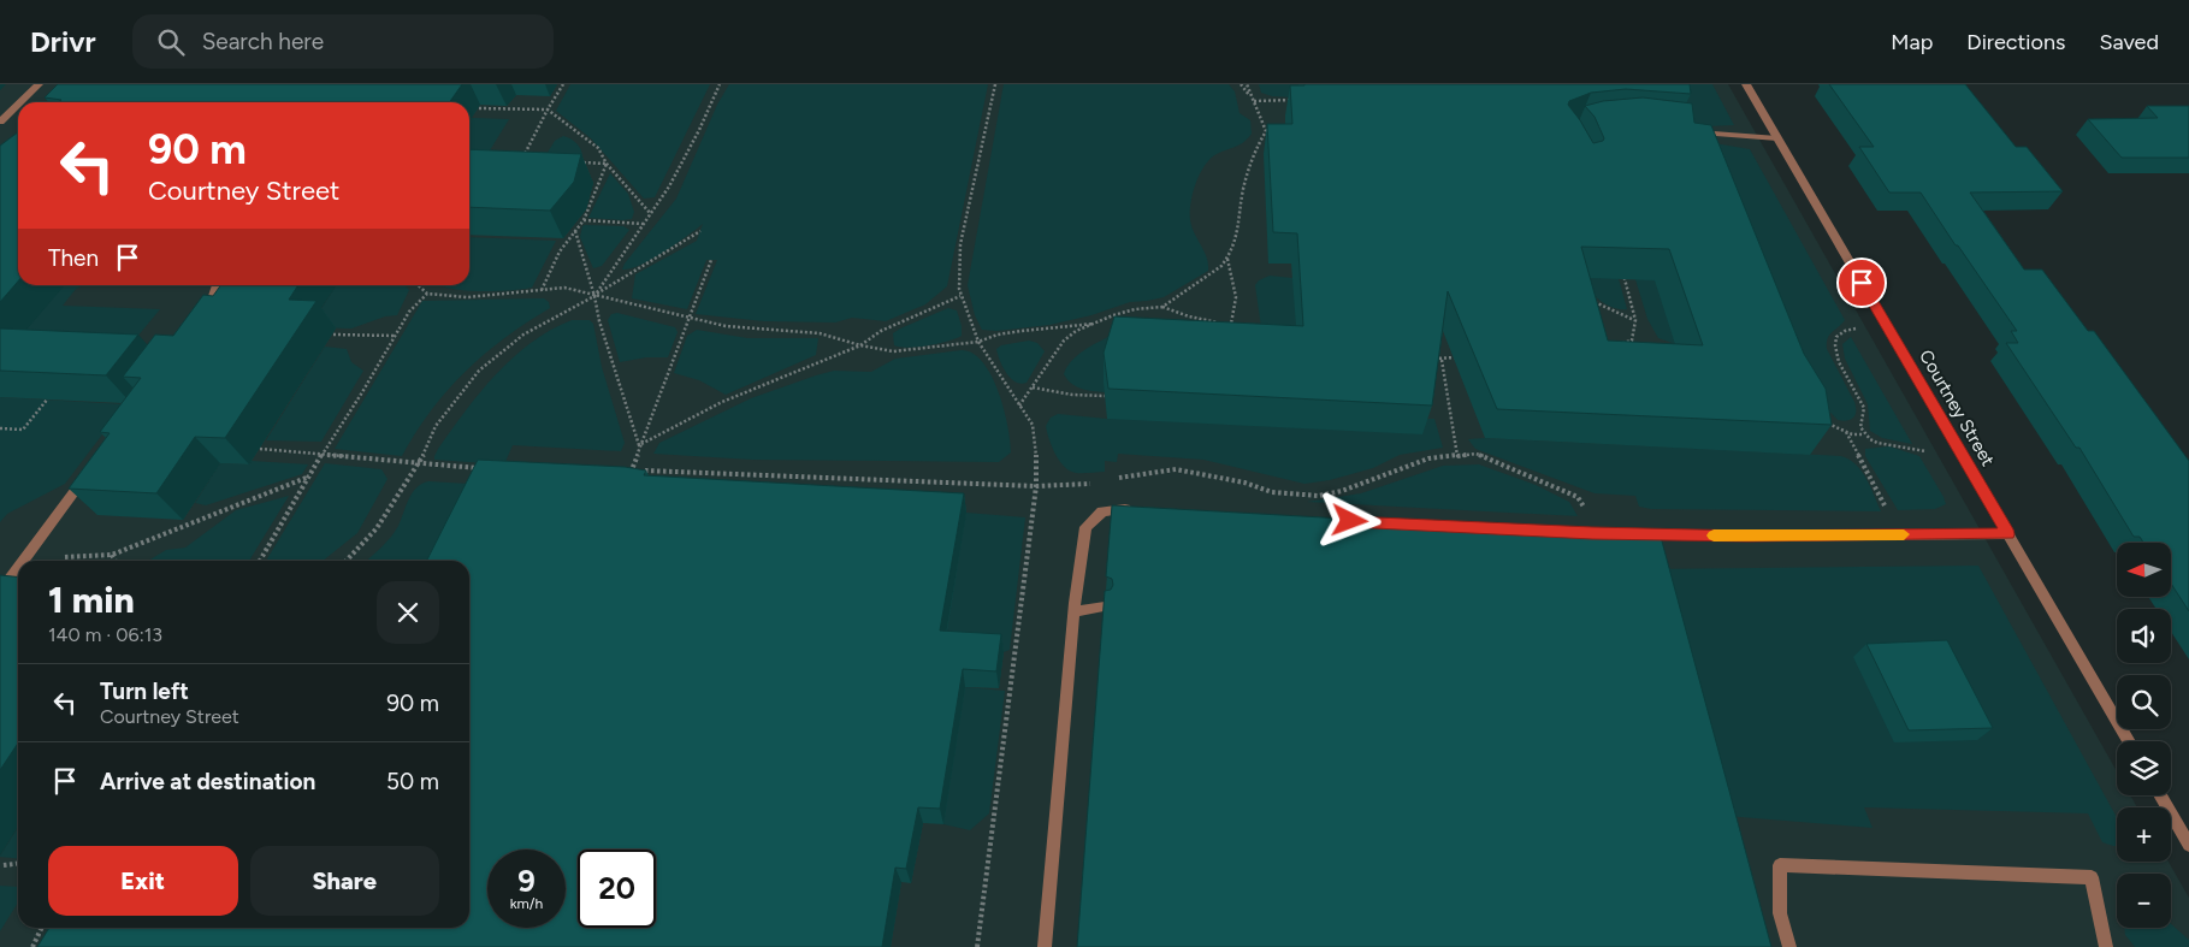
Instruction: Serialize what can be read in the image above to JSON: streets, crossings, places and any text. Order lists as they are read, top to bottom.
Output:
{
  "streets": {
    "street": ["Courtney Street"]
  },
  "north": "left",
  "page": {
    "header": "Drivr",
    "search": "Search here",
    "nav": ["Map", "Directions", "Saved"],
    "turn": ["90 m", "Courtney Street"],
    "then": "Then",
    "map_buttons": ["+", "−"],
    "heading": ["1 min", "140 m · 06:13"],
    "list": [
      {
        "name": "Turn left",
        "note": "Courtney Street",
        "value": "90 m"
      },
      {
        "name": "Arrive at destination",
        "value": "50 m"
      }
    ],
    "buttons": ["Exit", "Share"],
    "speed": "9 km/h",
    "limit": "20"
  }
}
